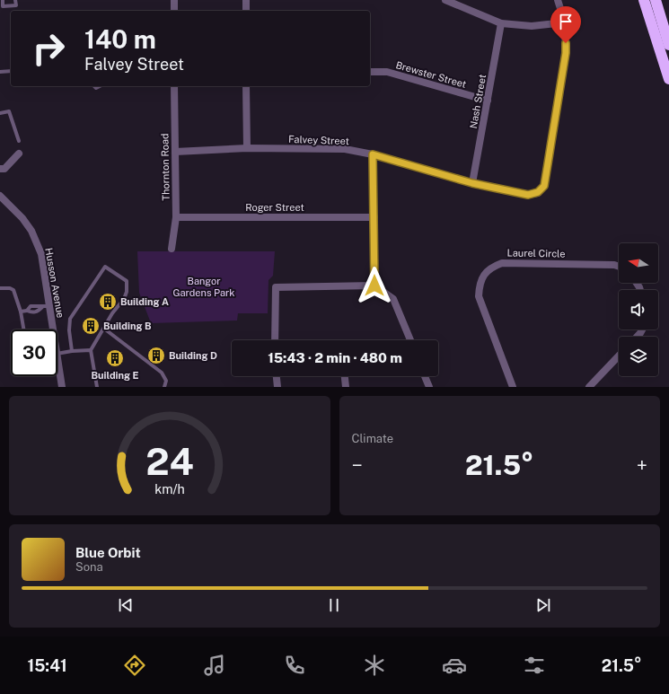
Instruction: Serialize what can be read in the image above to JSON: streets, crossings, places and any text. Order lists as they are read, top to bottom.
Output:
{
  "streets": {
    "street": [
      "Brewster Street",
      "Nash Street",
      "Falvey Street",
      "Thornton Road",
      "Roger Street",
      "Laurel Circle",
      "Husson Avenue"
    ]
  },
  "crossings": [
    ["Brewster Street", "Nash Street"],
    ["Nash Street", "Falvey Street"],
    ["Falvey Street", "Thornton Road"],
    ["Thornton Road", "Roger Street"]
  ],
  "parks": ["Bangor Gardens Park"],
  "places": {
    "building": [
      "Building A",
      "Building B",
      "Building D",
      "Building E"
    ]
  },
  "north": "left",
  "page": {
    "turn": ["140 m", "Falvey Street"],
    "limit": "30",
    "trip": "15:43 · 2 min · 480 m",
    "tile": "Climate",
    "heat": ["−", "21.5°", "+"],
    "song": ["Blue Orbit", "Sona"],
    "tabs": ["15:41", "21.5°"],
    "gauge": ["24", "km/h"]
  }
}
